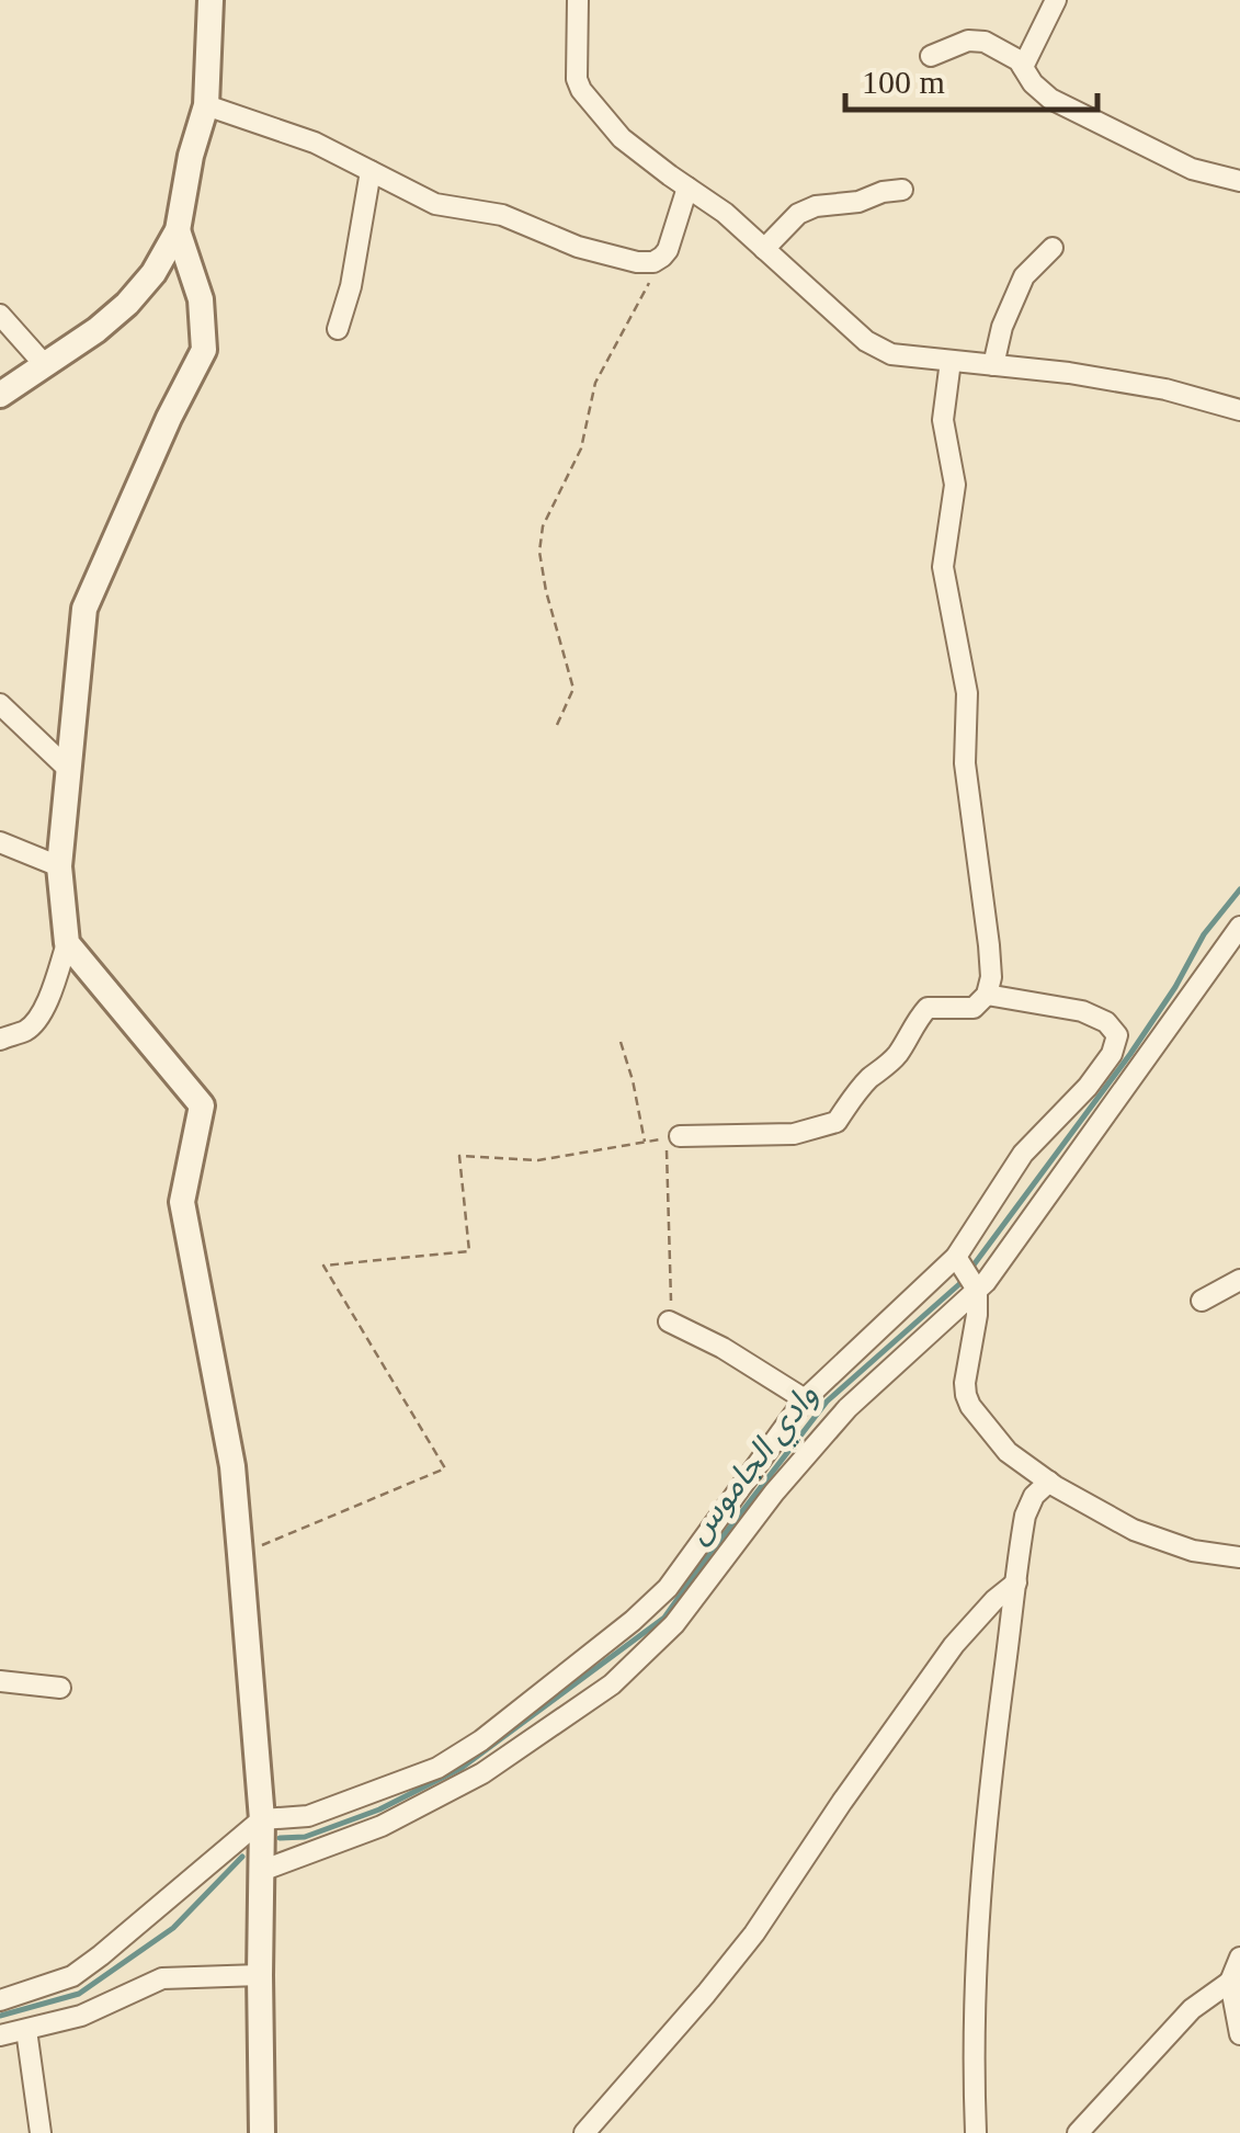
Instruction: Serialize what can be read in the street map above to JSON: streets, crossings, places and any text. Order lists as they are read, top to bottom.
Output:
{
  "water": ["وادي الجاموس"],
  "scale_bar": "100 m"
}
